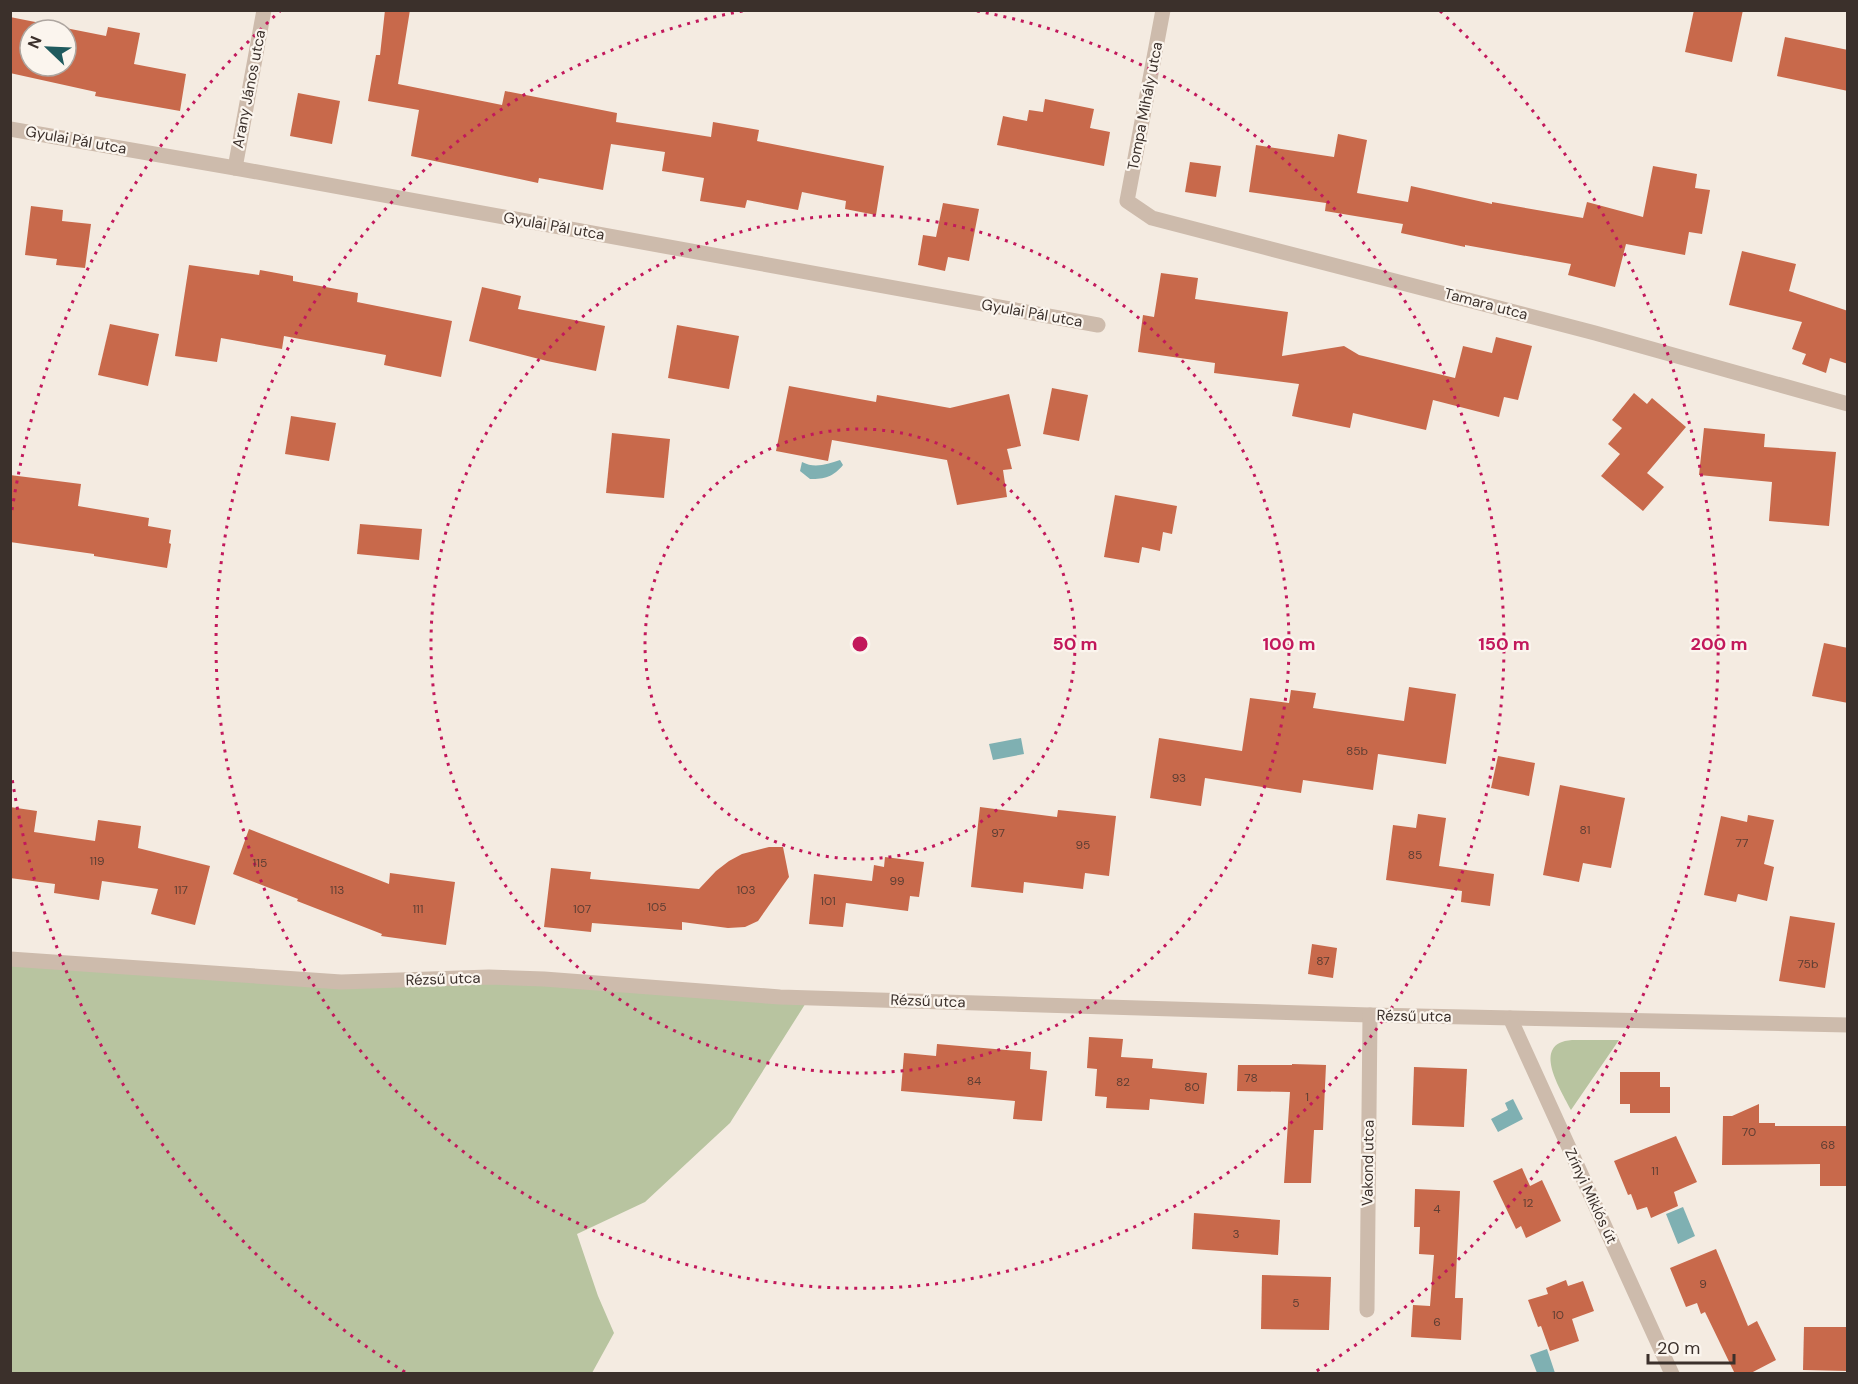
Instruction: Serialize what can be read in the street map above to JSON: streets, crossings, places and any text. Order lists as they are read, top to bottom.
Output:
{
  "streets": {
    "street": [
      "Arany János utca",
      "Tompa Mihály utca",
      "Gyulai Pál utca",
      "Tamara utca",
      "Rézsű utca",
      "Vakond utca",
      "Zrínyi Miklós út"
    ]
  },
  "crossings": [
    ["Arany János utca", "Gyulai Pál utca"],
    ["Tompa Mihály utca", "Tamara utca"],
    ["Rézsű utca", "Vakond utca"],
    ["Rézsű utca", "Zrínyi Miklós út"]
  ],
  "house_numbers": [
    "85b",
    "93",
    "81",
    "97",
    "77",
    "95",
    "85",
    "119",
    "115",
    "99",
    "117",
    "113",
    "103",
    "101",
    "105",
    "111",
    "107",
    "87",
    "75b",
    "78",
    "84",
    "82",
    "80",
    "1",
    "70",
    "68",
    "11",
    "12",
    "4",
    "3",
    "9",
    "5",
    "10",
    "6"
  ],
  "scale_bar": "20 m",
  "north": "top left",
  "rings": [
    "50 m",
    "100 m",
    "150 m",
    "200 m"
  ]
}
